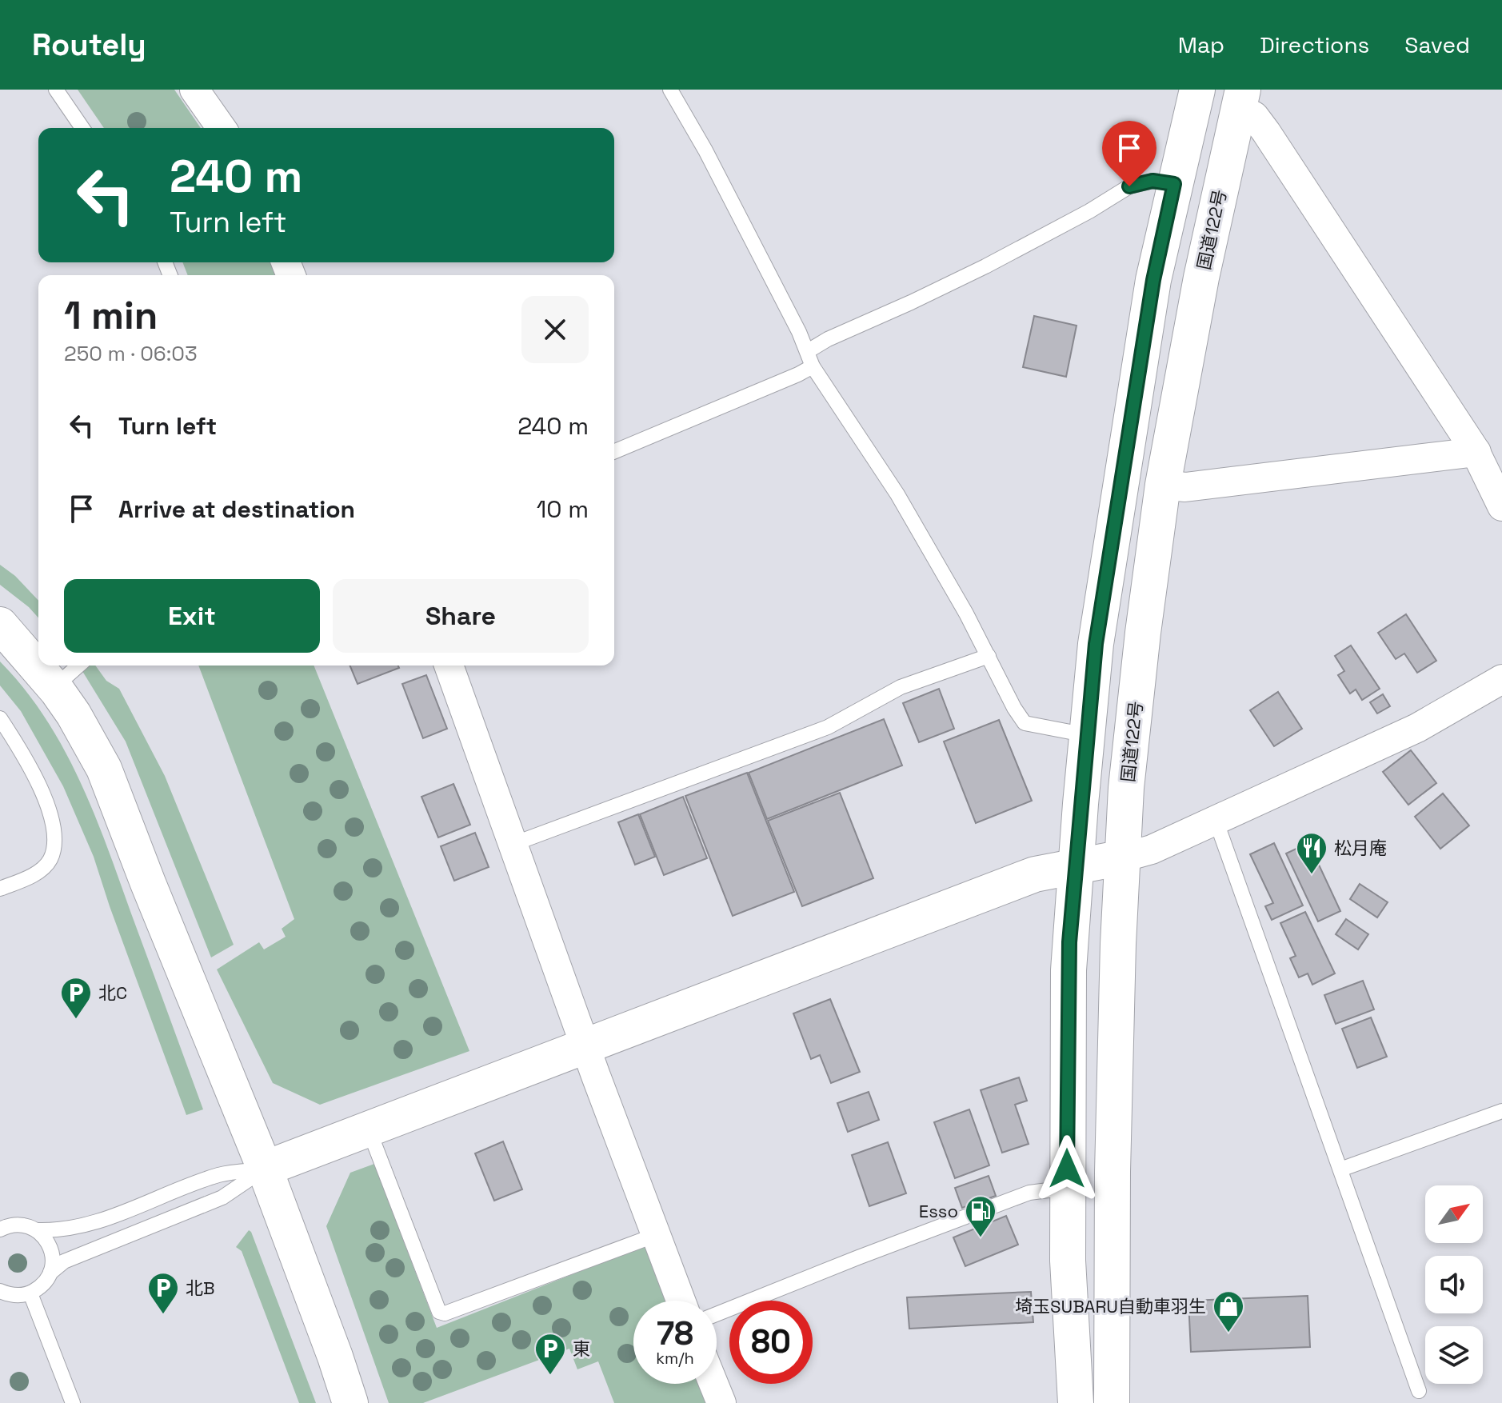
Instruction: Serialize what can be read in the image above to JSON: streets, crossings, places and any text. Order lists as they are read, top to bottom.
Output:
{
  "streets": {
    "main road": ["国道122号"]
  },
  "places": {
    "restaurant": ["松月庵"],
    "parking": ["北C", "北B", "東"],
    "fuel station": ["Esso"],
    "shop": ["埼玉SUBARU自動車羽生"]
  },
  "north": "top right",
  "page": {
    "header": "Routely",
    "nav": ["Map", "Directions", "Saved"],
    "turn": ["240 m", "Turn left"],
    "heading": ["1 min", "250 m · 06:03"],
    "list": [
      {
        "name": "Turn left",
        "value": "240 m"
      },
      {
        "name": "Arrive at destination",
        "value": "10 m"
      }
    ],
    "buttons": ["Exit", "Share"],
    "speed": "78 km/h",
    "limit": "80"
  }
}
